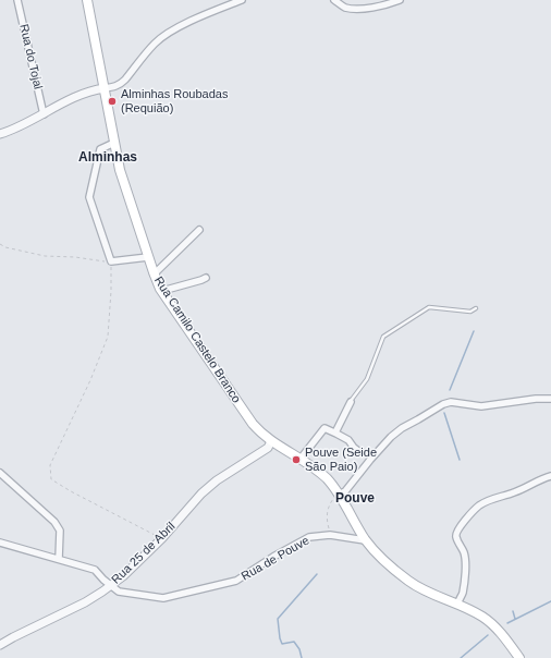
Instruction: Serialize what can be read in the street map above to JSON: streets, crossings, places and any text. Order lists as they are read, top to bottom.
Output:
{
  "streets": {
    "main road": ["Rua Camilo Castelo Branco"],
    "street": ["Rua do Tojal", "Rua 25 de Abril", "Rua de Pouve"]
  },
  "crossings": [
    ["Rua Camilo Castelo Branco", "Rua 25 de Abril"],
    ["Rua Camilo Castelo Branco", "Rua de Pouve"],
    ["Rua 25 de Abril", "Rua de Pouve"]
  ],
  "districts": ["Alminhas", "Pouve"],
  "places": ["Alminhas Roubadas (Requião)", "Pouve (Seide São Paio)"]
}
